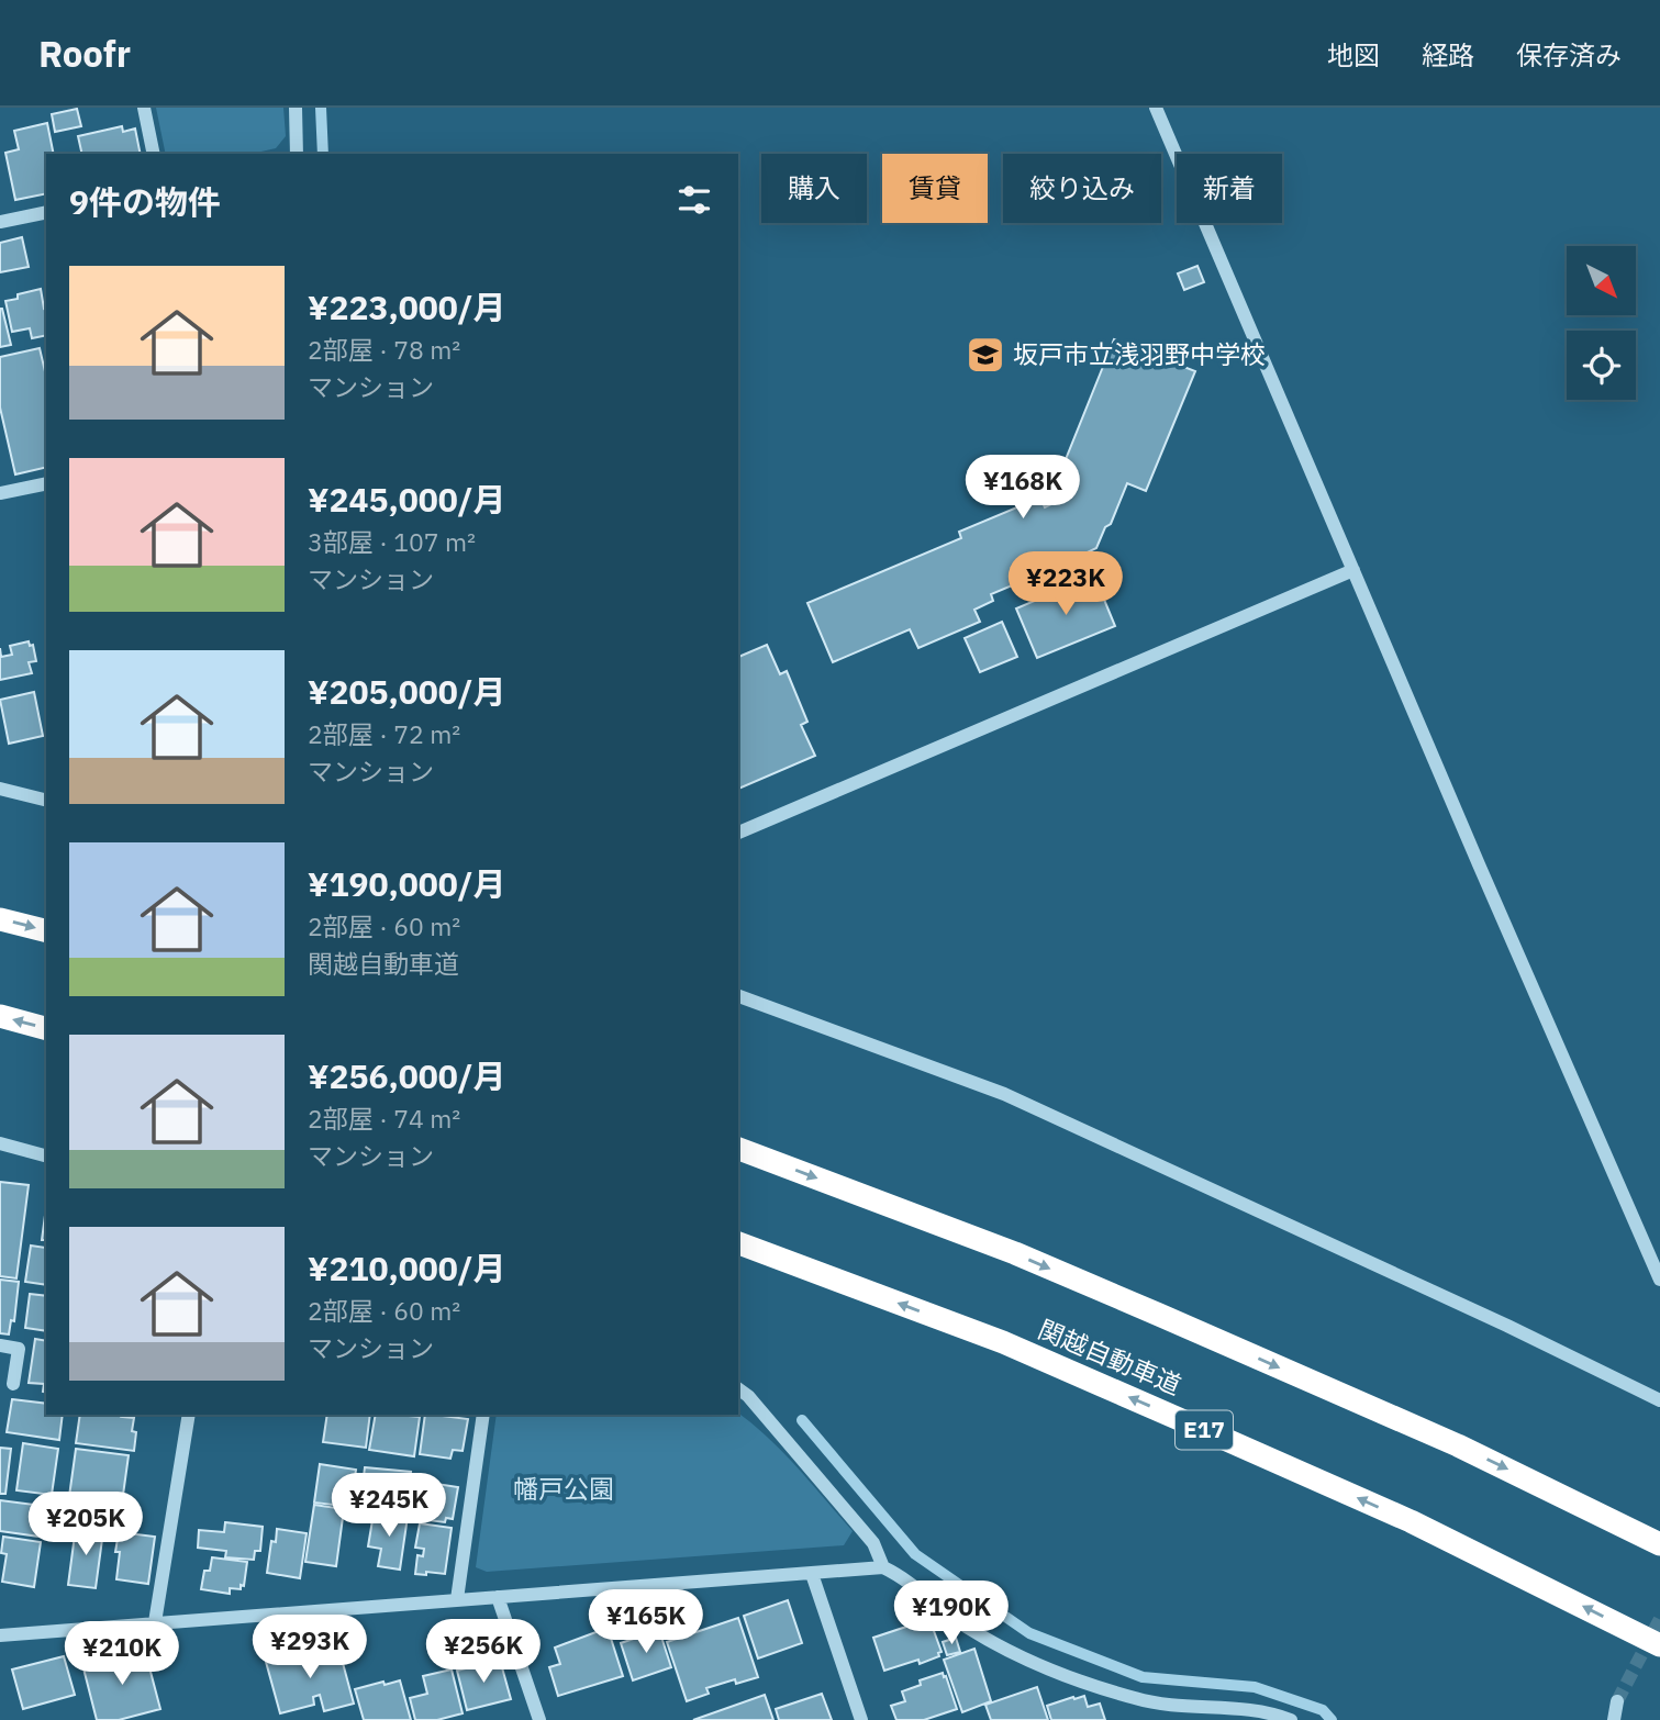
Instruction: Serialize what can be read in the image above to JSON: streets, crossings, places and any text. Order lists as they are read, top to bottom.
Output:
{
  "streets": {
    "highway": ["関越自動車道", "E17"]
  },
  "parks": ["幡戸公園"],
  "places": {
    "school or university": ["坂戸市立浅羽野中学校"]
  },
  "north": "bottom right",
  "page": {
    "header": "Roofr",
    "nav": ["地図", "経路", "保存済み"],
    "chip": [
      "購入",
      "賃貸",
      "絞り込み",
      "新着"
    ],
    "heading": "9件の物件",
    "list": [
      {
        "name": "¥223,000/月",
        "note": "2部屋 · 78 m² · マンション"
      },
      {
        "name": "¥245,000/月",
        "note": "3部屋 · 107 m² · マンション"
      },
      {
        "name": "¥205,000/月",
        "note": "2部屋 · 72 m² · マンション"
      },
      {
        "name": "¥190,000/月",
        "note": "2部屋 · 60 m² · 関越自動車道"
      },
      {
        "name": "¥256,000/月",
        "note": "2部屋 · 74 m² · マンション"
      },
      {
        "name": "¥210,000/月",
        "note": "2部屋 · 60 m² · マンション"
      }
    ],
    "price": [
      "¥168K",
      "¥223K",
      "¥245K",
      "¥205K",
      "¥190K",
      "¥165K",
      "¥293K",
      "¥256K",
      "¥210K"
    ]
  }
}
